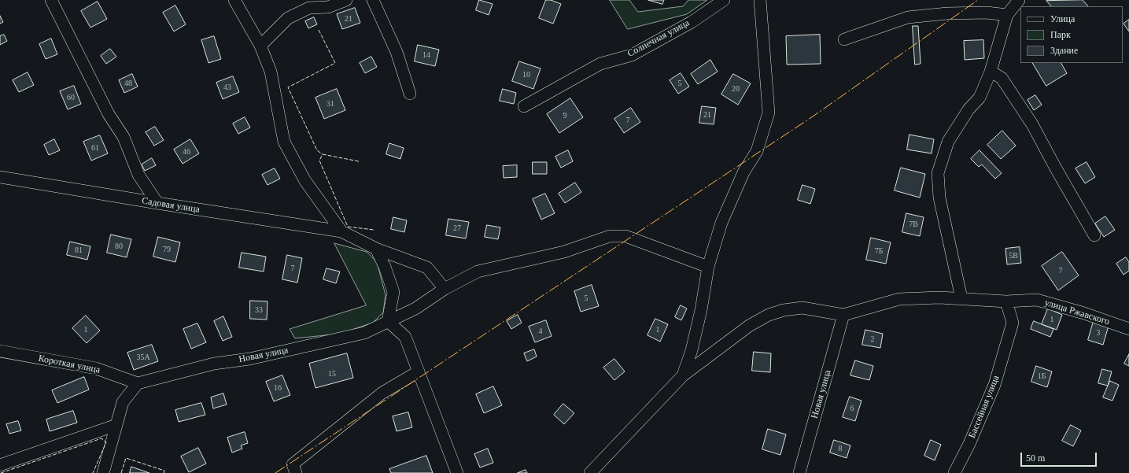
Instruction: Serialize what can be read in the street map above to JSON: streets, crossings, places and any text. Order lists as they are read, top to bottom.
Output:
{
  "streets": {
    "street": [
      "Солнечная улица",
      "Садовая улица",
      "улица Ржавского",
      "Новая улица",
      "Короткая улица",
      "Бассейная улица"
    ]
  },
  "crossings": [
    ["улица Ржавского", "Новая улица"],
    ["улица Ржавского", "Бассейная улица"],
    ["Новая улица", "Короткая улица"]
  ],
  "house_numbers": [
    "21",
    "14",
    "10",
    "48",
    "5",
    "43",
    "20",
    "60",
    "31",
    "21",
    "9",
    "7",
    "61",
    "46",
    "7В",
    "27",
    "80",
    "79",
    "81",
    "7Б",
    "5В",
    "7",
    "7",
    "5",
    "33",
    "1",
    "1",
    "1",
    "4",
    "3",
    "2",
    "35А",
    "15",
    "1Б",
    "16",
    "6",
    "8"
  ],
  "legend": ["Улица", "Парк", "Здание"],
  "scale_bar": "50 m"
}
